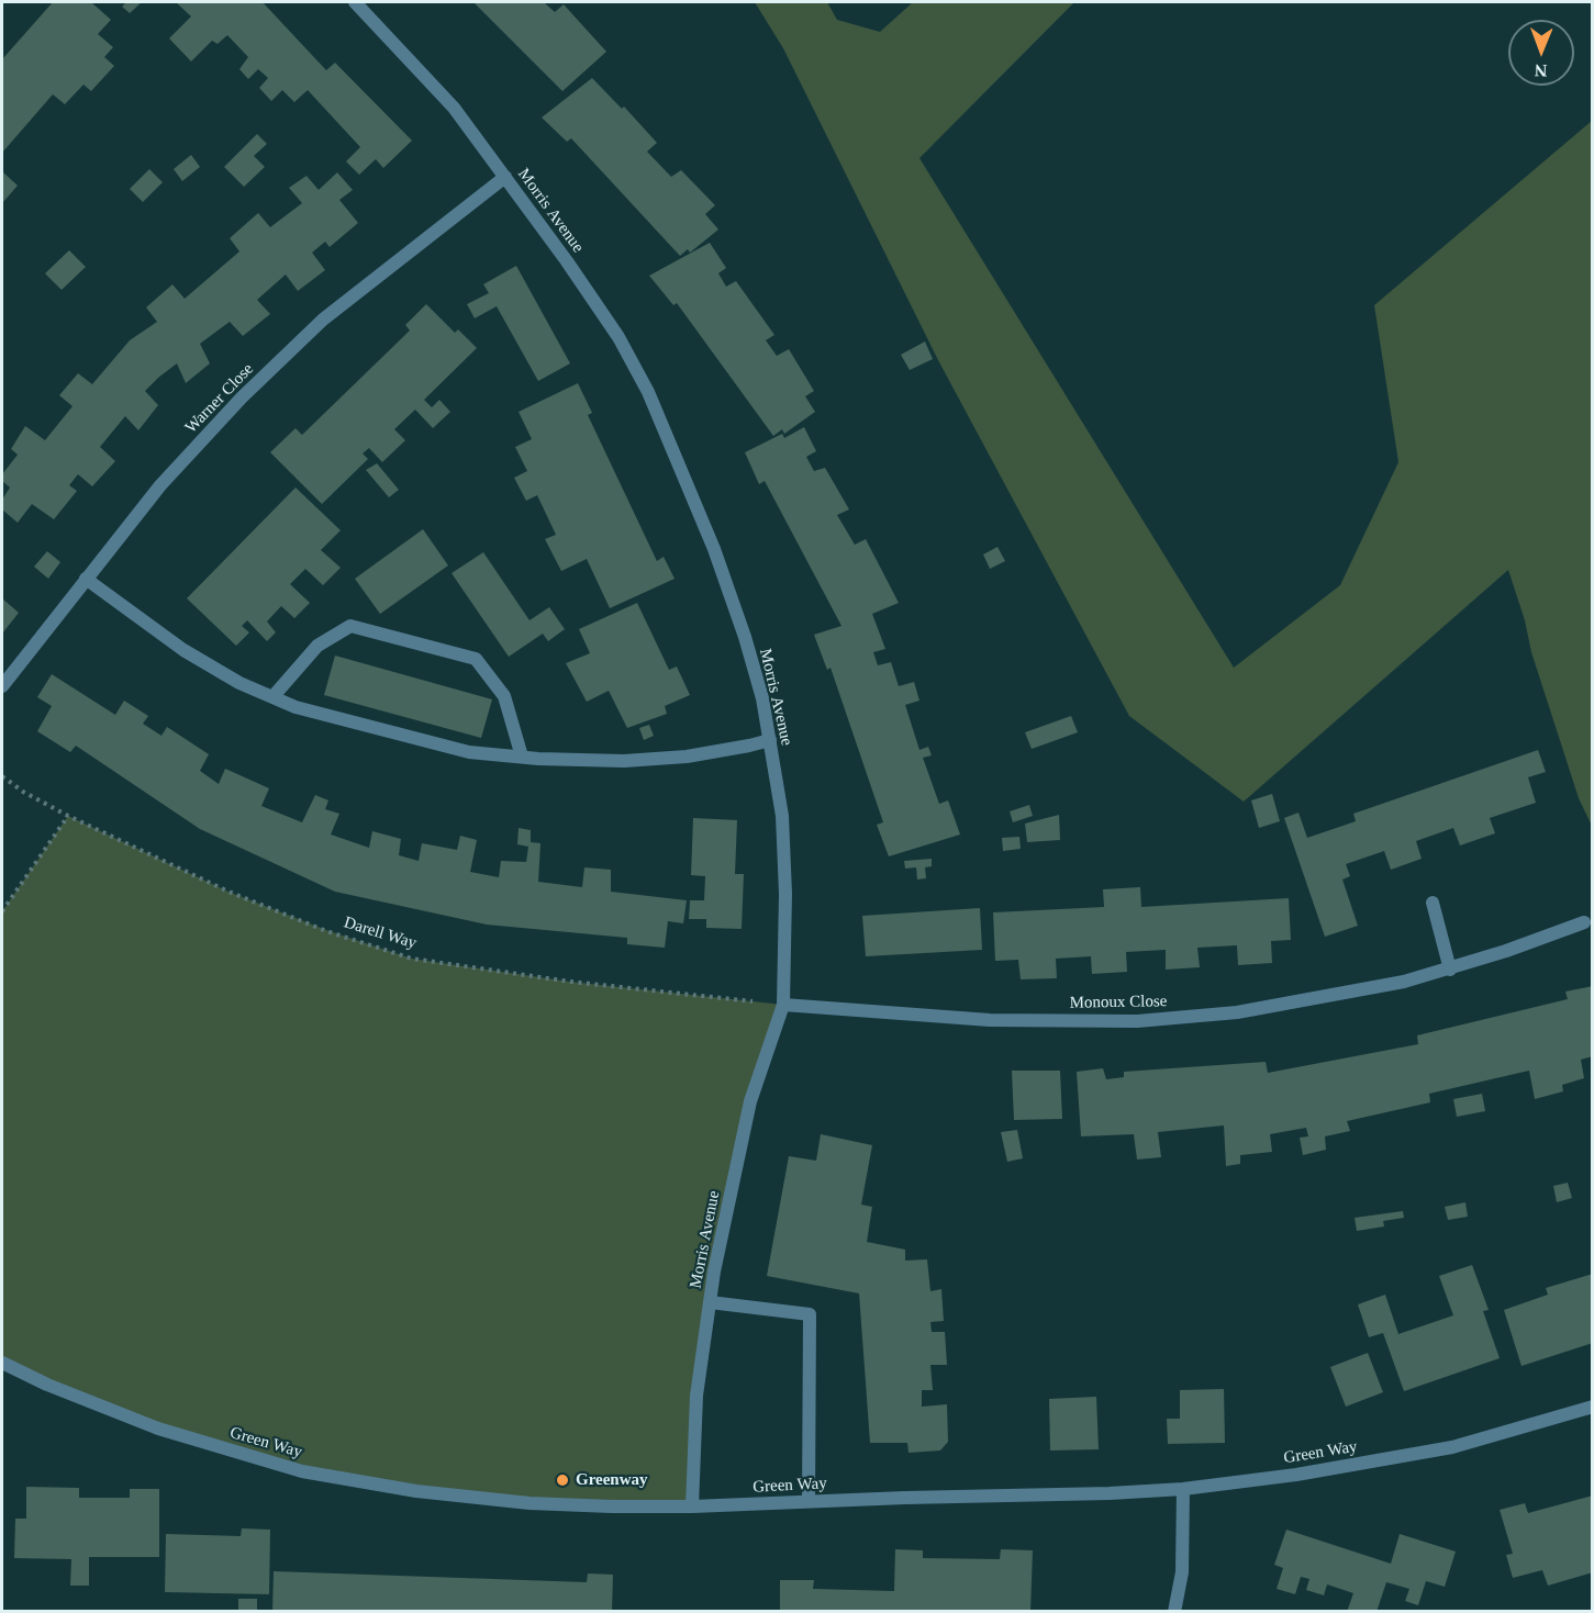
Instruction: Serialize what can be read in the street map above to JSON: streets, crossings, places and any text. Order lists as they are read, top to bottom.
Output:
{
  "streets": {
    "street": [
      "Morris Avenue",
      "Warner Close",
      "Monoux Close",
      "Green Way"
    ],
    "path": ["Darell Way"]
  },
  "crossings": [
    ["Morris Avenue", "Warner Close"],
    ["Morris Avenue", "Darell Way"],
    ["Morris Avenue", "Monoux Close"],
    ["Morris Avenue", "Green Way"],
    ["Darell Way", "Monoux Close"]
  ],
  "places": ["Greenway"],
  "north": "bottom"
}
